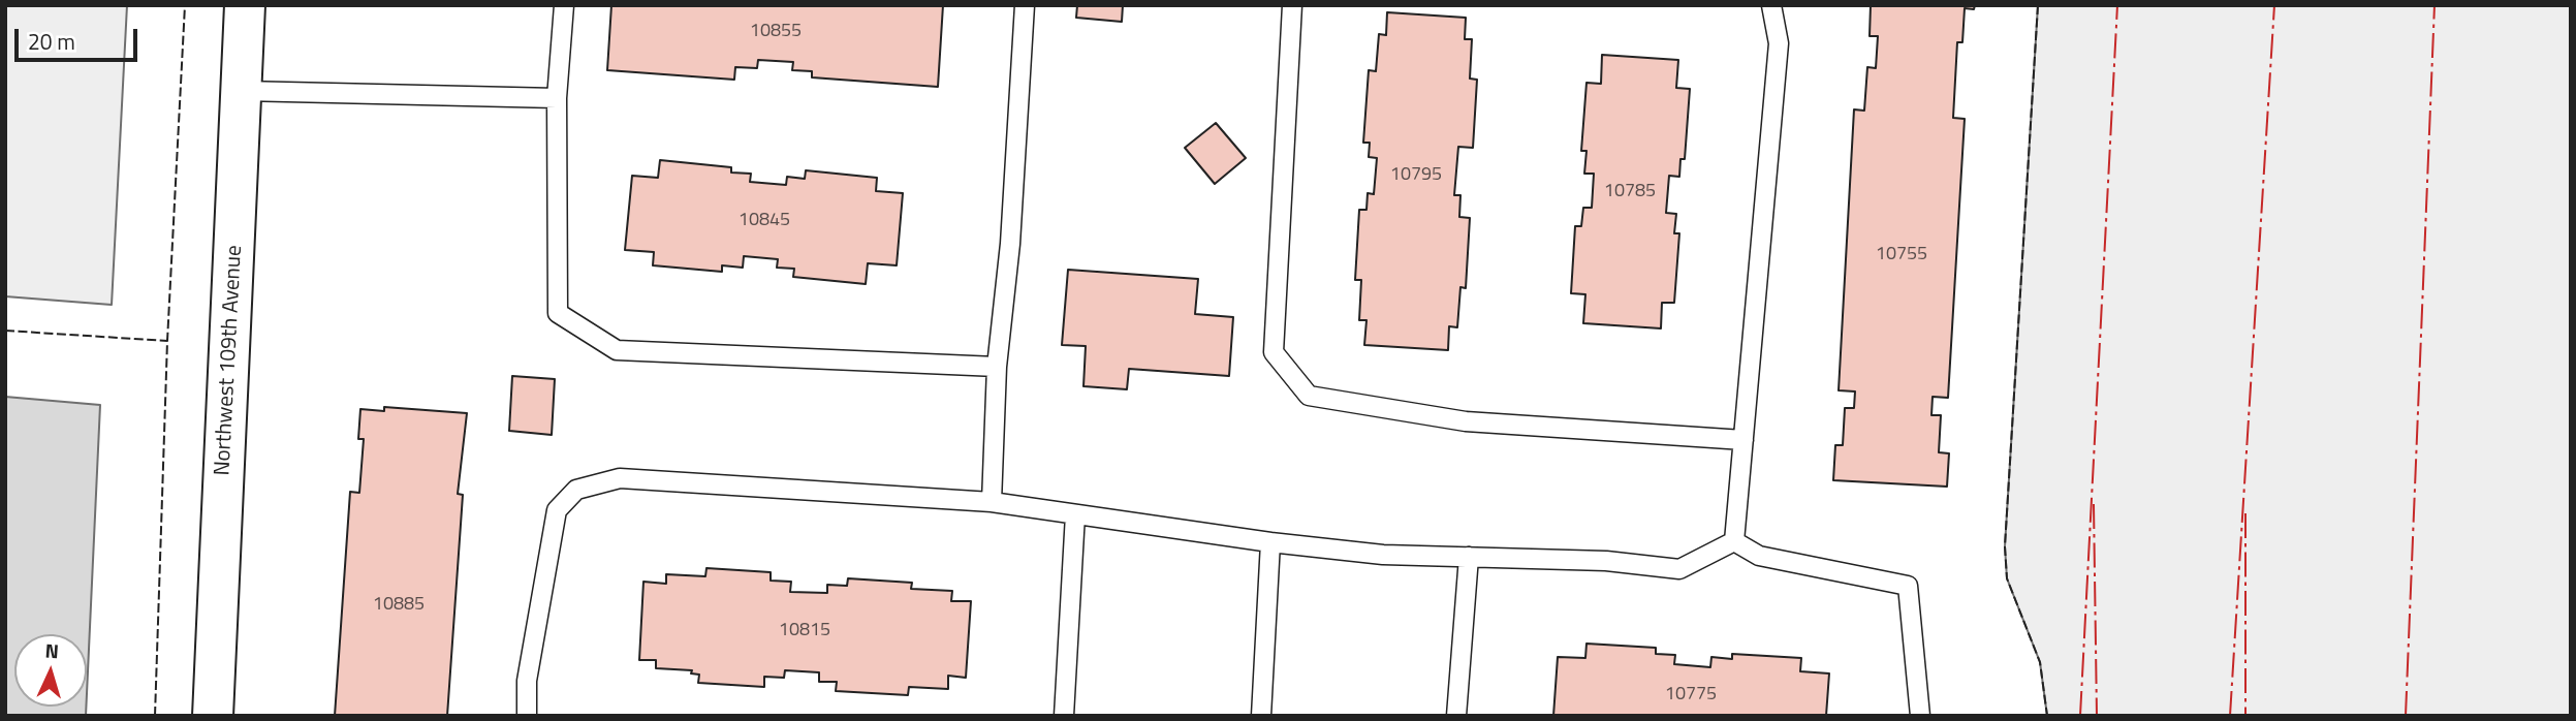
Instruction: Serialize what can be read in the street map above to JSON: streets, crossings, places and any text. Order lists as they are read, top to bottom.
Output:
{
  "streets": {
    "street": ["Northwest 109th Avenue"]
  },
  "house_numbers": [
    "10855",
    "10795",
    "10785",
    "10845",
    "10755",
    "10885",
    "10815",
    "10775"
  ],
  "scale_bar": "20 m",
  "north": "top"
}
